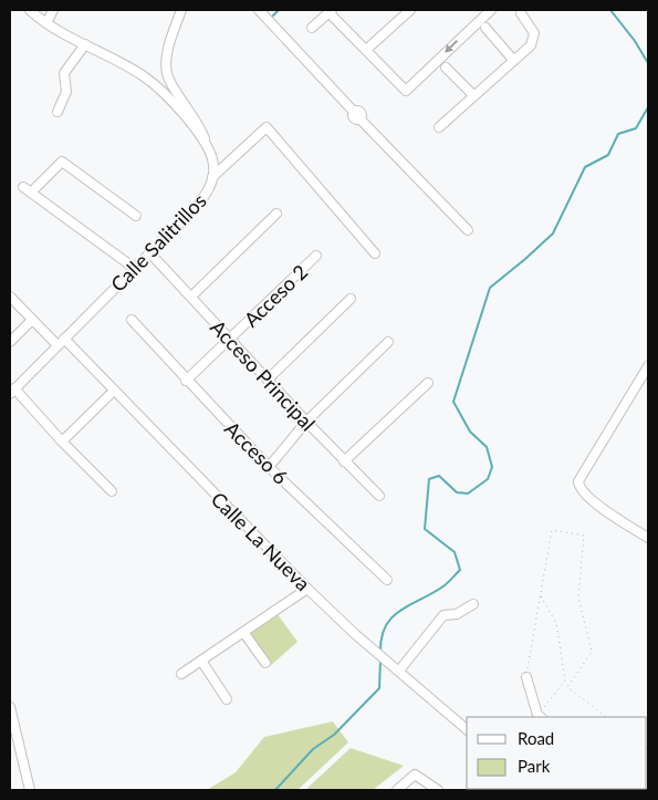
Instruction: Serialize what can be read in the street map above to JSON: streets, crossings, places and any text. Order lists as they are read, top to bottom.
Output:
{
  "streets": {
    "street": [
      "Calle Salitrillos",
      "Acceso 2",
      "Acceso Principal",
      "Acceso 6",
      "Calle La Nueva"
    ]
  },
  "crossings": [
    ["Calle Salitrillos", "Acceso Principal"],
    ["Calle Salitrillos", "Calle La Nueva"],
    ["Acceso 2", "Acceso Principal"],
    ["Acceso 2", "Acceso 6"]
  ],
  "legend": ["Road", "Park"]
}
